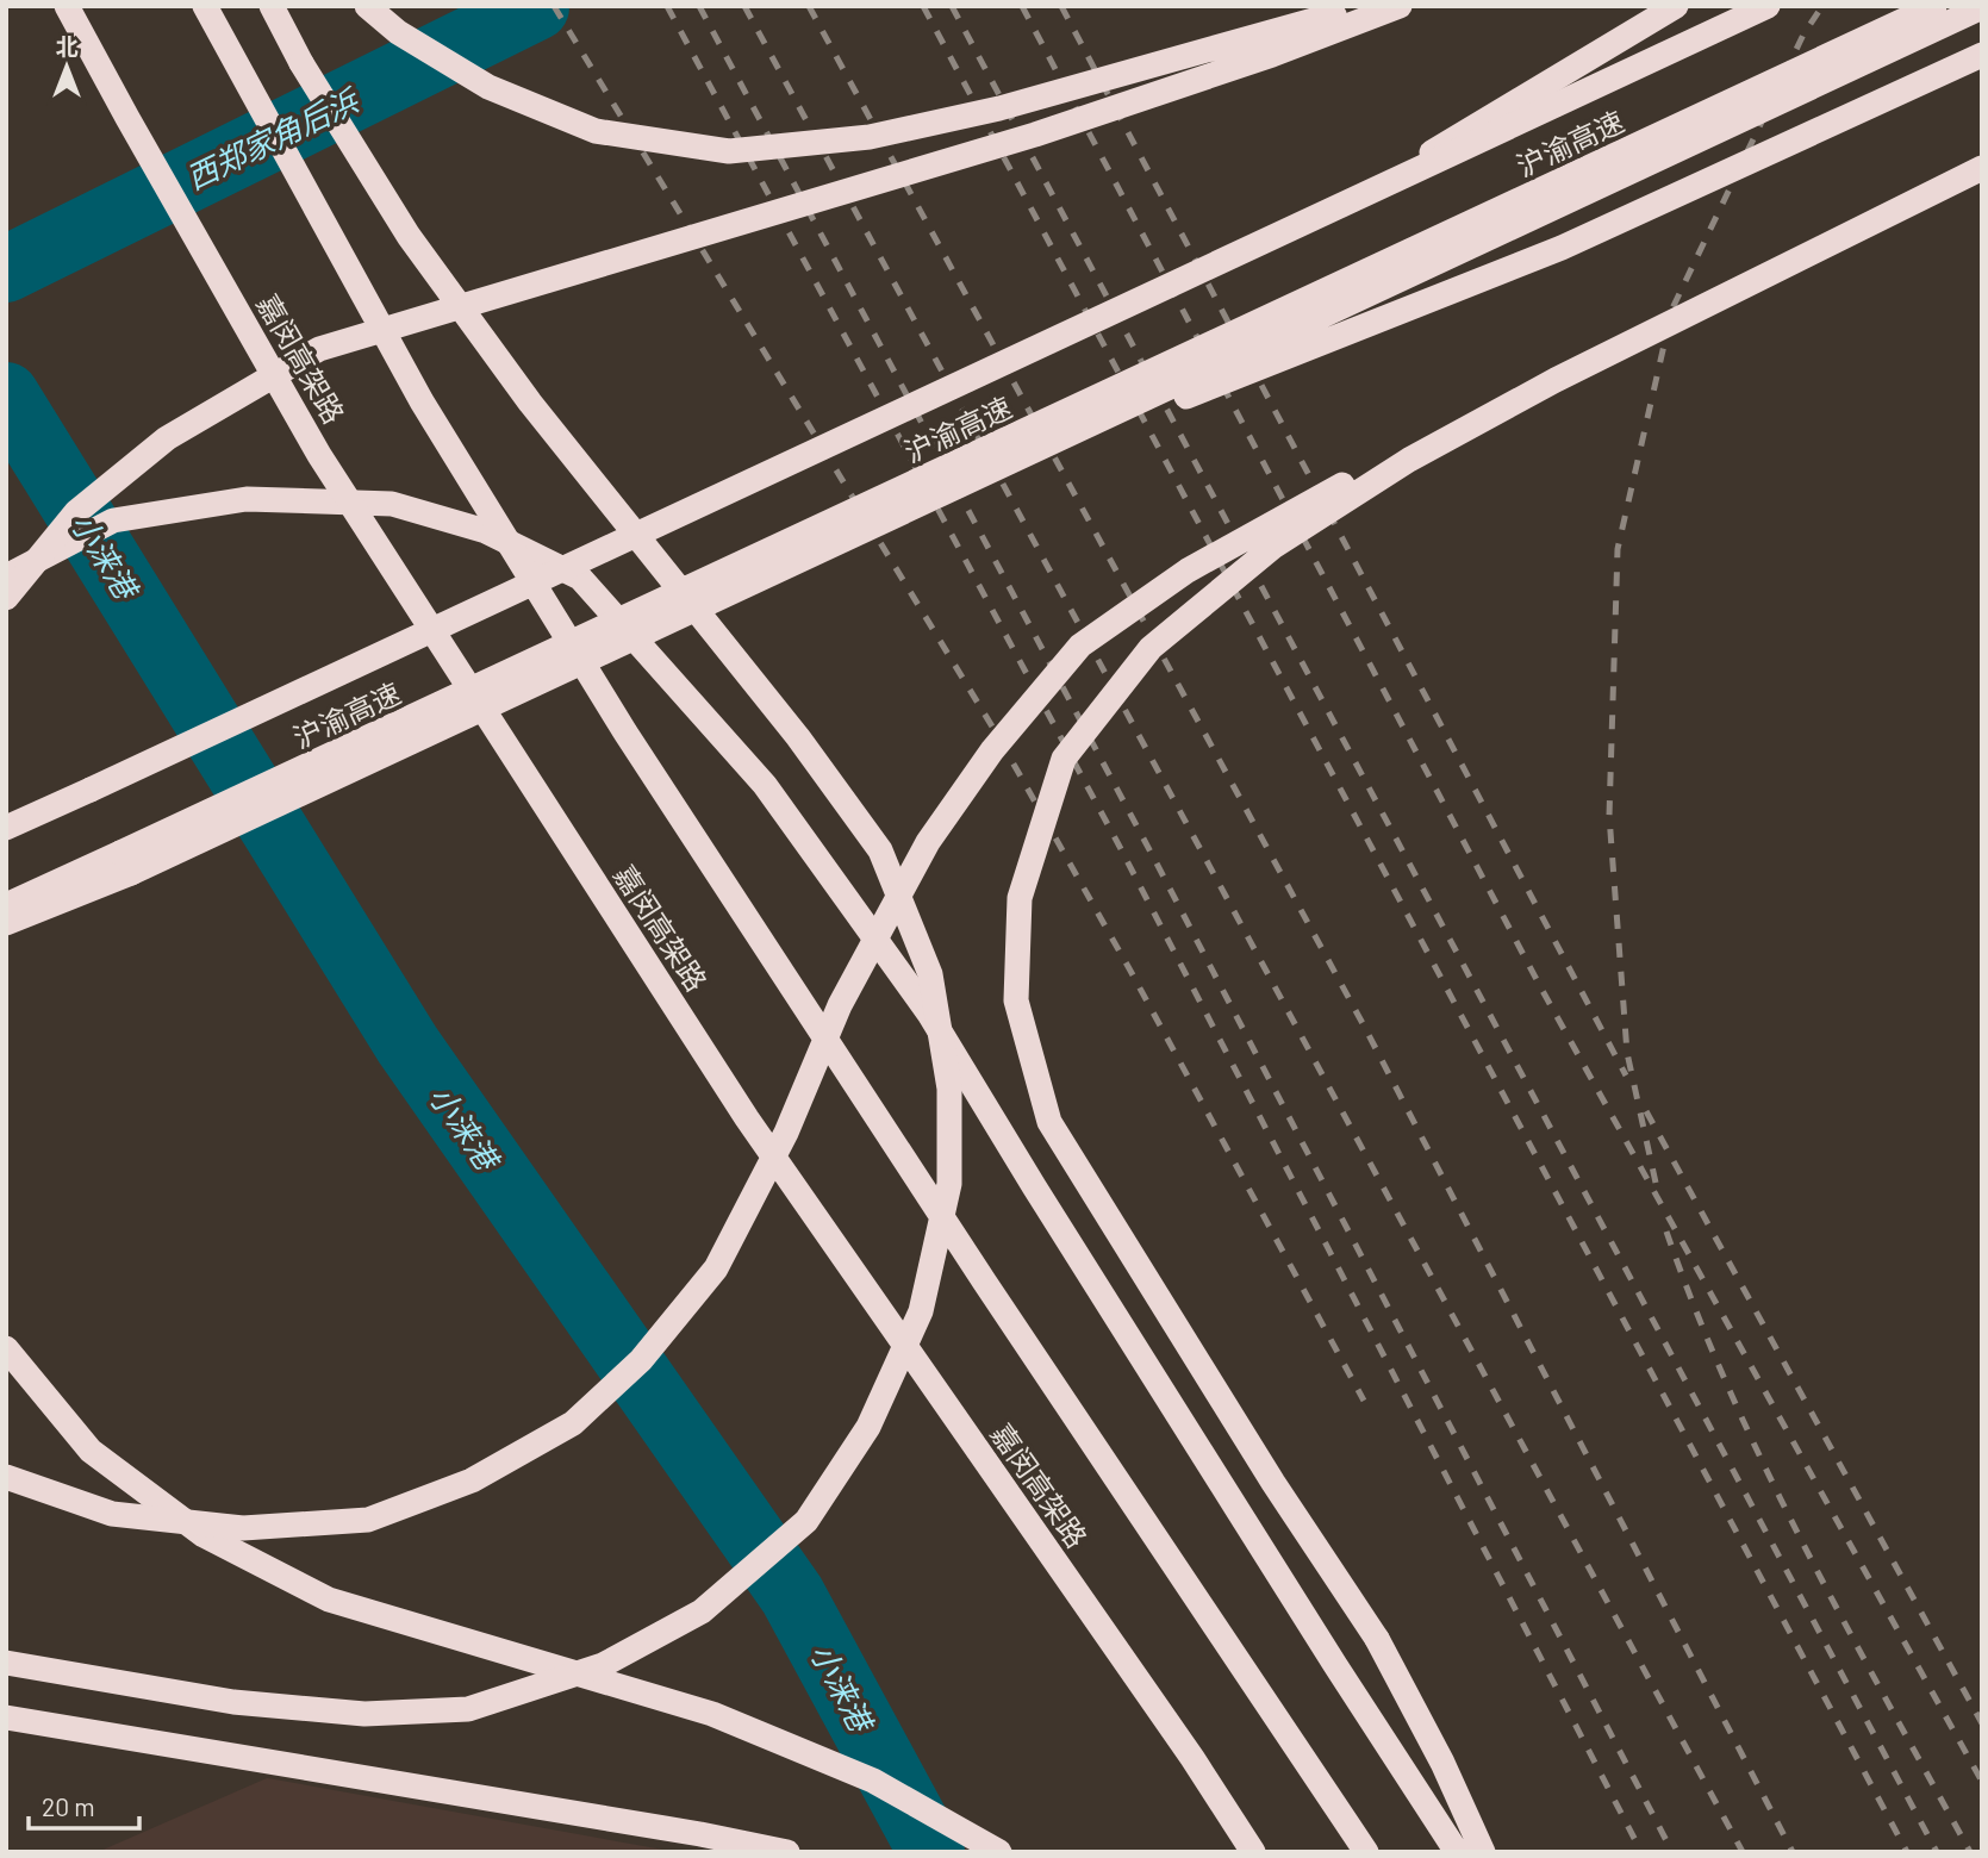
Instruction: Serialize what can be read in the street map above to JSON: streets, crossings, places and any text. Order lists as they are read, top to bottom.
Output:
{
  "streets": {
    "highway": ["沪渝高速", "嘉闵高架路"]
  },
  "water": ["西郑家角后浜", "小涞港"],
  "scale_bar": "20 m",
  "north": "top"
}
